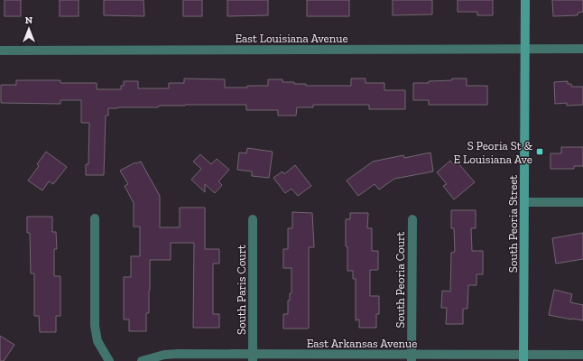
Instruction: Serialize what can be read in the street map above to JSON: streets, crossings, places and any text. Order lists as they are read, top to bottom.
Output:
{
  "streets": {
    "main road": ["South Peoria Street"],
    "street": [
      "East Louisiana Avenue",
      "South Peoria Court",
      "South Paris Court",
      "East Arkansas Avenue"
    ]
  },
  "crossings": [
    ["East Louisiana Avenue", "South Peoria Street"],
    ["South Peoria Street", "East Arkansas Avenue"],
    ["South Peoria Court", "East Arkansas Avenue"],
    ["South Paris Court", "East Arkansas Avenue"]
  ],
  "places": {
    "transit": ["S Peoria St & E Louisiana Ave"]
  },
  "north": "top"
}
